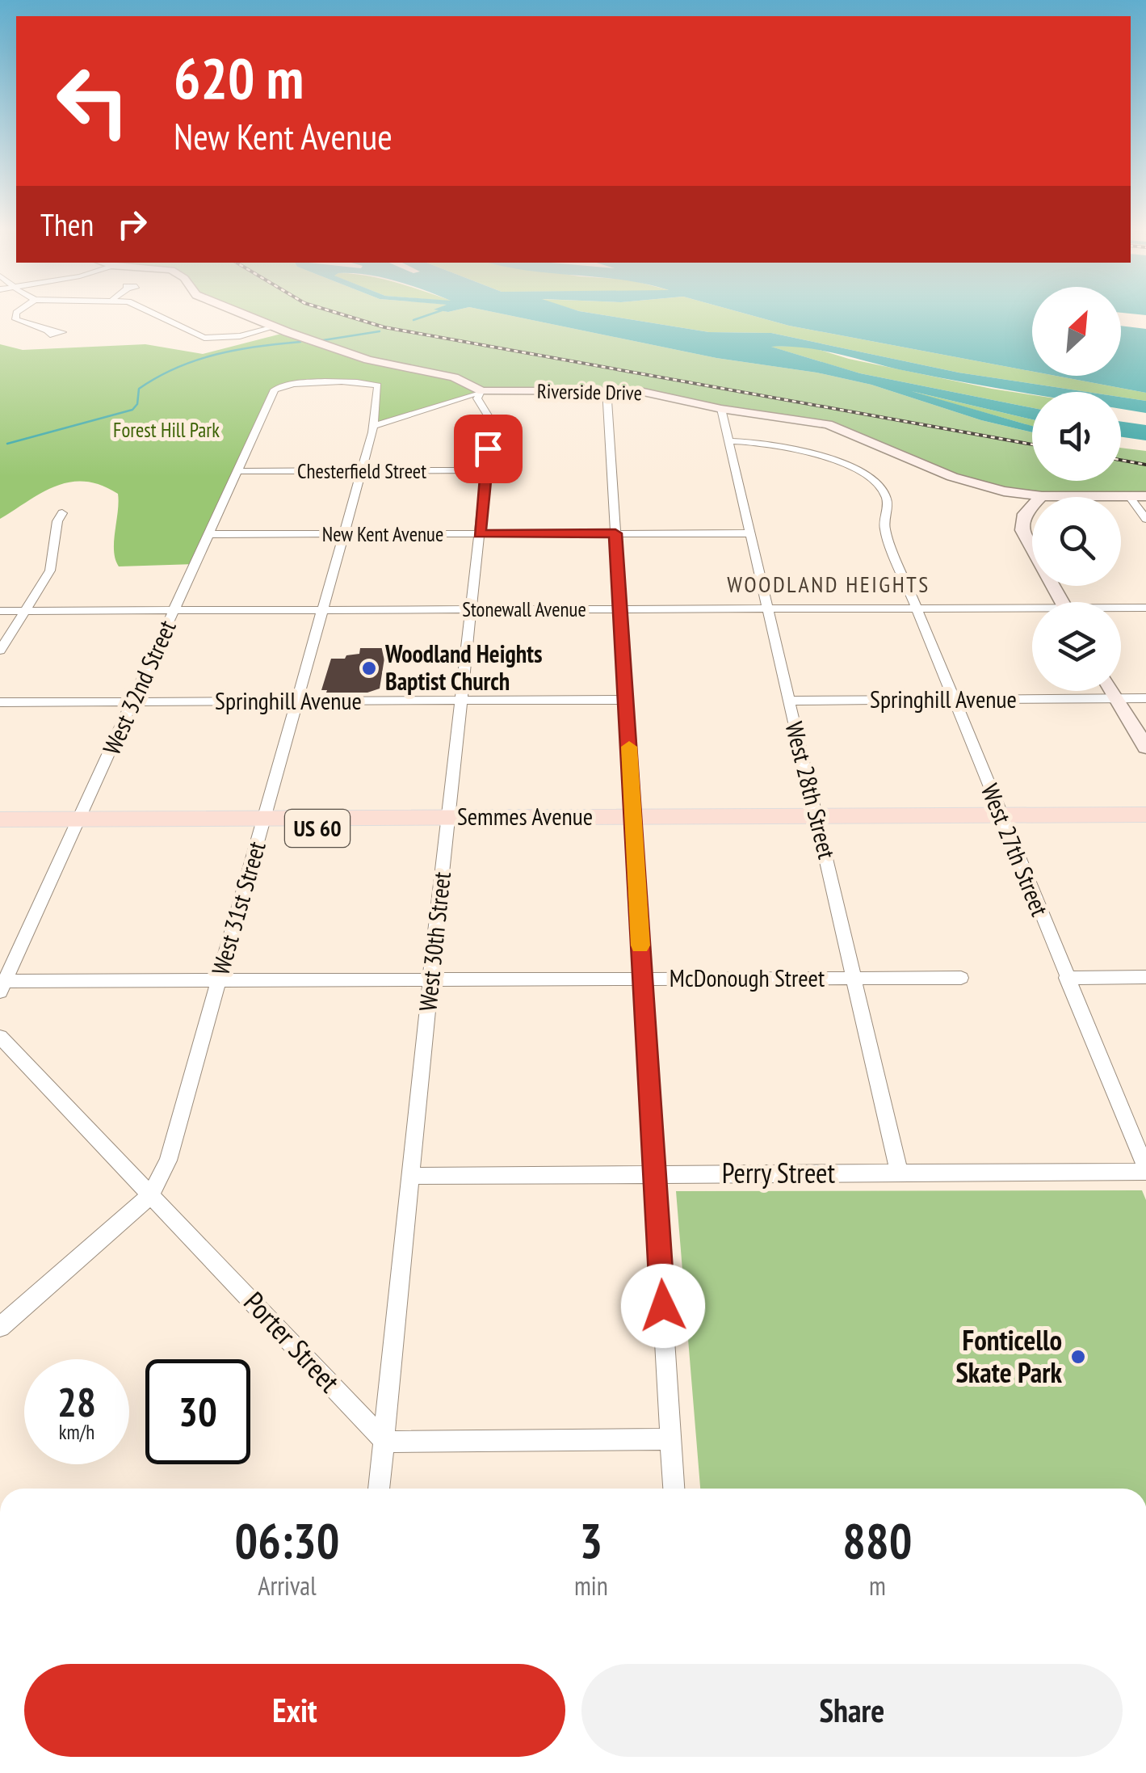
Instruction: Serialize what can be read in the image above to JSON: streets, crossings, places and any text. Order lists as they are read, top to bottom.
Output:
{
  "streets": {
    "main road": ["Semmes Avenue", "US 60"],
    "street": [
      "Riverside Drive",
      "Chesterfield Street",
      "New Kent Avenue",
      "Stonewall Avenue",
      "West 32nd Street",
      "Springhill Avenue",
      "West 28th Street",
      "West 27th Street",
      "West 31st Street",
      "West 30th Street",
      "McDonough Street",
      "Perry Street",
      "Porter Street"
    ]
  },
  "crossings": [
    ["Riverside Drive", "West 28th Street"],
    ["Riverside Drive", "West 30th Street"],
    ["Chesterfield Street", "West 32nd Street"],
    ["Chesterfield Street", "West 31st Street"],
    ["Chesterfield Street", "West 30th Street"],
    ["New Kent Avenue", "West 32nd Street"],
    ["New Kent Avenue", "West 28th Street"],
    ["New Kent Avenue", "West 31st Street"],
    ["New Kent Avenue", "West 30th Street"],
    ["Stonewall Avenue", "West 32nd Street"],
    ["Stonewall Avenue", "West 28th Street"],
    ["Stonewall Avenue", "West 27th Street"],
    ["Stonewall Avenue", "West 31st Street"],
    ["Stonewall Avenue", "West 30th Street"],
    ["West 32nd Street", "Springhill Avenue"],
    ["West 32nd Street", "Semmes Avenue"],
    ["West 32nd Street", "West 31st Street"],
    ["West 32nd Street", "McDonough Street"],
    ["Springhill Avenue", "West 28th Street"],
    ["Springhill Avenue", "West 27th Street"],
    ["Springhill Avenue", "West 31st Street"],
    ["Springhill Avenue", "West 30th Street"],
    ["West 28th Street", "Semmes Avenue"],
    ["West 28th Street", "West 27th Street"],
    ["West 28th Street", "McDonough Street"],
    ["West 28th Street", "Perry Street"],
    ["Semmes Avenue", "West 27th Street"],
    ["Semmes Avenue", "West 31st Street"],
    ["Semmes Avenue", "West 30th Street"],
    ["West 27th Street", "Perry Street"],
    ["West 31st Street", "McDonough Street"],
    ["West 31st Street", "Porter Street"],
    ["West 30th Street", "McDonough Street"],
    ["West 30th Street", "Perry Street"],
    ["West 30th Street", "Porter Street"]
  ],
  "districts": ["WOODLAND HEIGHTS"],
  "parks": ["Forest Hill Park"],
  "places": ["Woodland Heights Baptist Church", "Fonticello Skate Park"],
  "north": "top right",
  "page": {
    "turn": ["620 m", "New Kent Avenue"],
    "then": "Then",
    "speed": "28 km/h",
    "limit": "30",
    "eta": [
      "06:30",
      "Arrival",
      "3",
      "min",
      "880",
      "m"
    ],
    "buttons": ["Exit", "Share"]
  }
}
